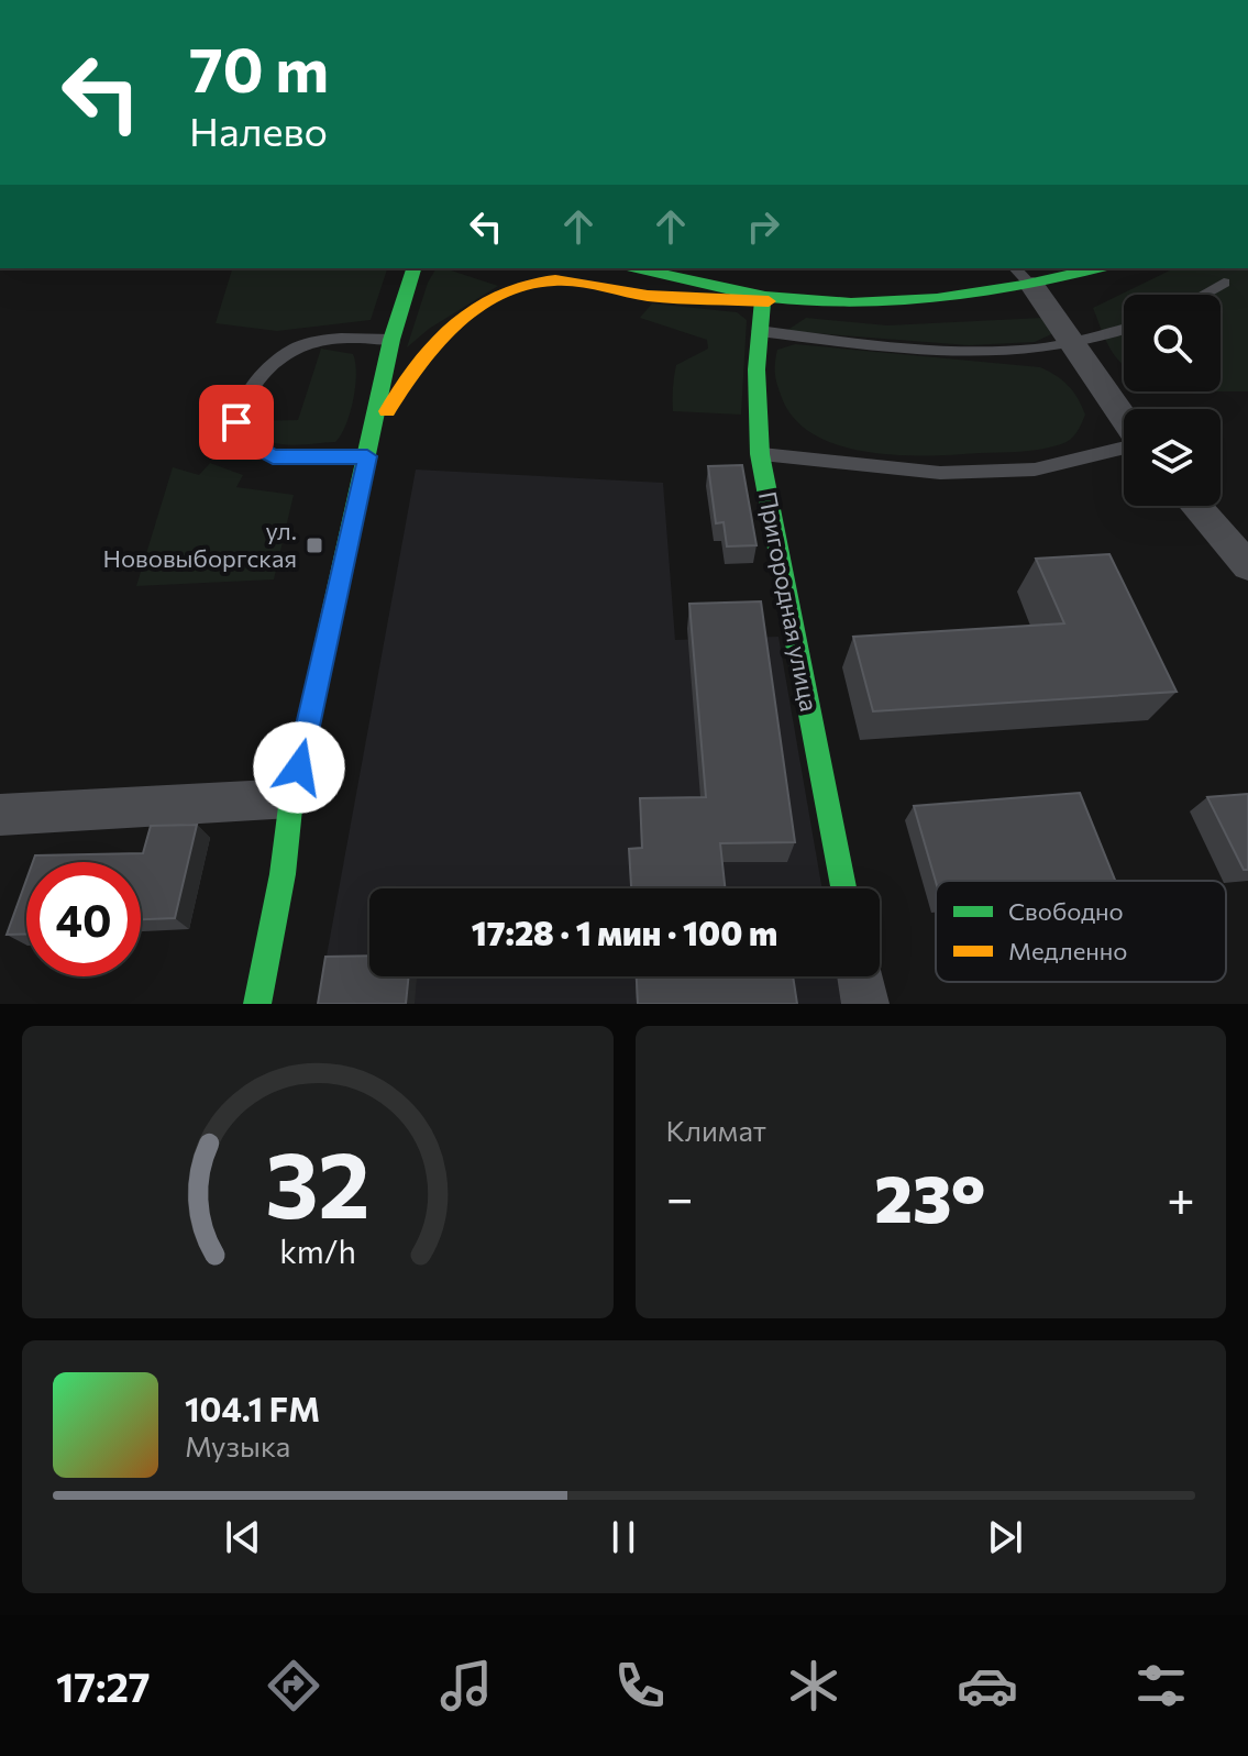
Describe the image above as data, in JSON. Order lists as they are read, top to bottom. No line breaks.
{"streets":{"street":["Пригородная улица"]},"places":{"transit":["ул. Нововыборгская"]},"legend":["Свободно","Медленно"],"page":{"turn":["70 m","Налево"],"limit":"40","trip":"17:28 · 1 мин · 100 m","tile":"Климат","heat":["−","23°","+"],"song":["104.1 FM","Музыка"],"tabs":"17:27","gauge":["32","km/h"]}}
